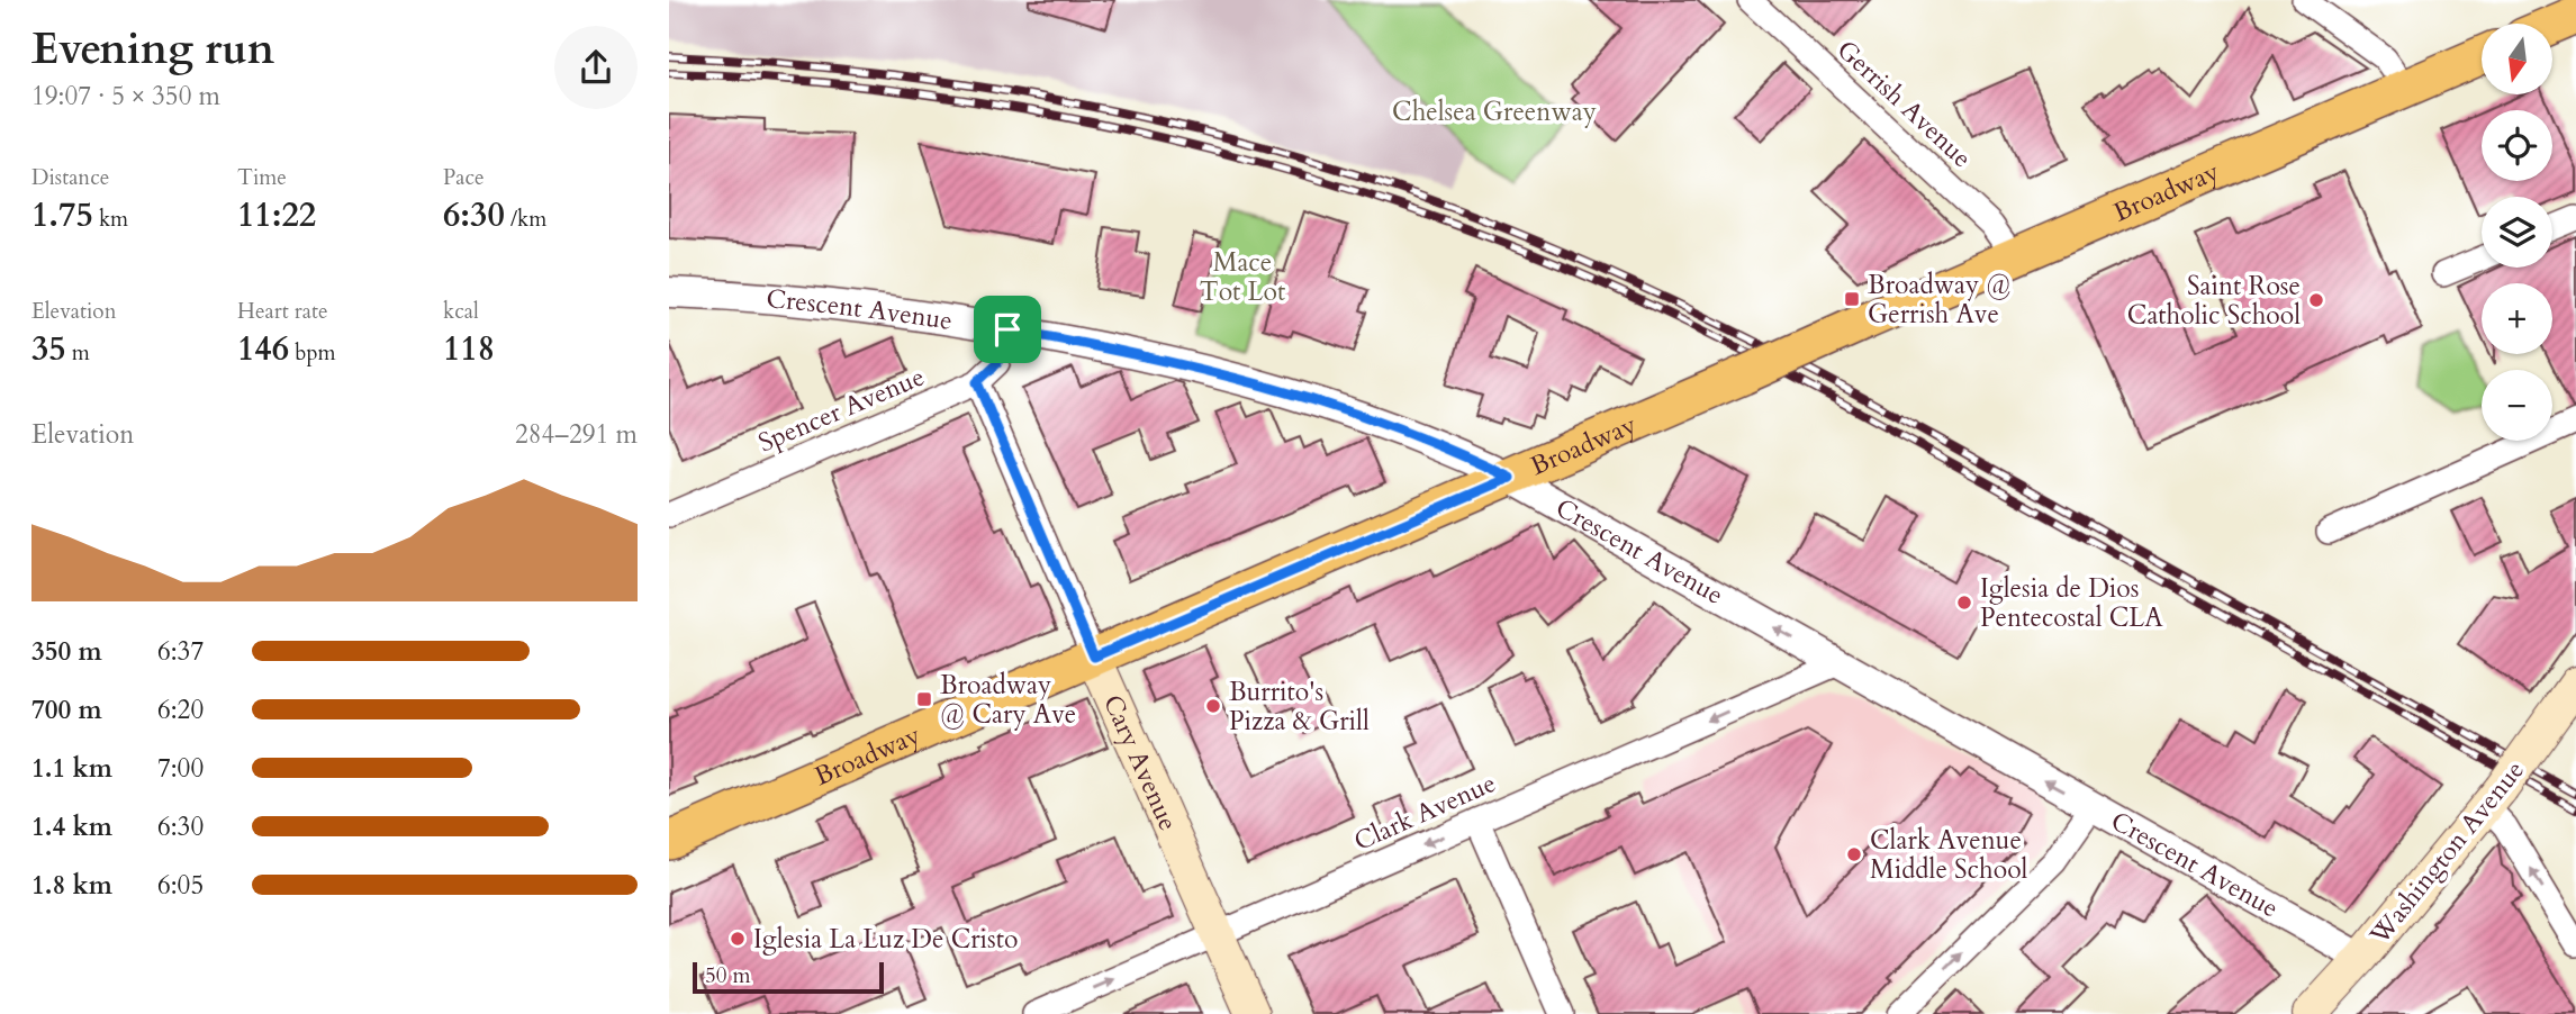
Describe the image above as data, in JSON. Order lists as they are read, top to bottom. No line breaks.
{"streets":{"main road":["Broadway","Cary Avenue","Washington Avenue"],"street":["Gerrish Avenue","Crescent Avenue","Spencer Avenue","Clark Avenue"]},"crossings":[["Gerrish Avenue","Broadway"],["Broadway","Crescent Avenue"],["Broadway","Cary Avenue"],["Crescent Avenue","Spencer Avenue"],["Crescent Avenue","Clark Avenue"],["Crescent Avenue","Washington Avenue"],["Spencer Avenue","Cary Avenue"],["Cary Avenue","Clark Avenue"]],"one_way":["Crescent Avenue"],"parks":["Chelsea Greenway","Mace Tot Lot"],"places":{"transit":["Broadway @ Gerrish Ave","Broadway @ Cary Ave"],"other":["Saint Rose Catholic School","Iglesia de Dios Pentecostal CLA","Burrito's Pizza & Grill","Clark Avenue Middle School","Iglesia La Luz De Cristo"]},"scale_bar":"50 m","north":"bottom","page":{"heading":["Evening run","19:07 · 5 × 350 m"],"map_buttons":["+","−"],"stats":[["Distance","1.75 km"],["Time","11:22"],["Pace","6:30 /km"],["Elevation","35 m"],["Heart rate","146 bpm"],["kcal","118"]],"chart":["Elevation","284–291 m"],"list":[{"name":"350 m","note":"6:37"},{"name":"700 m","note":"6:20"},{"name":"1.1 km","note":"7:00"},{"name":"1.4 km","note":"6:30"},{"name":"1.8 km","note":"6:05"}],"scale":"50 m"}}
